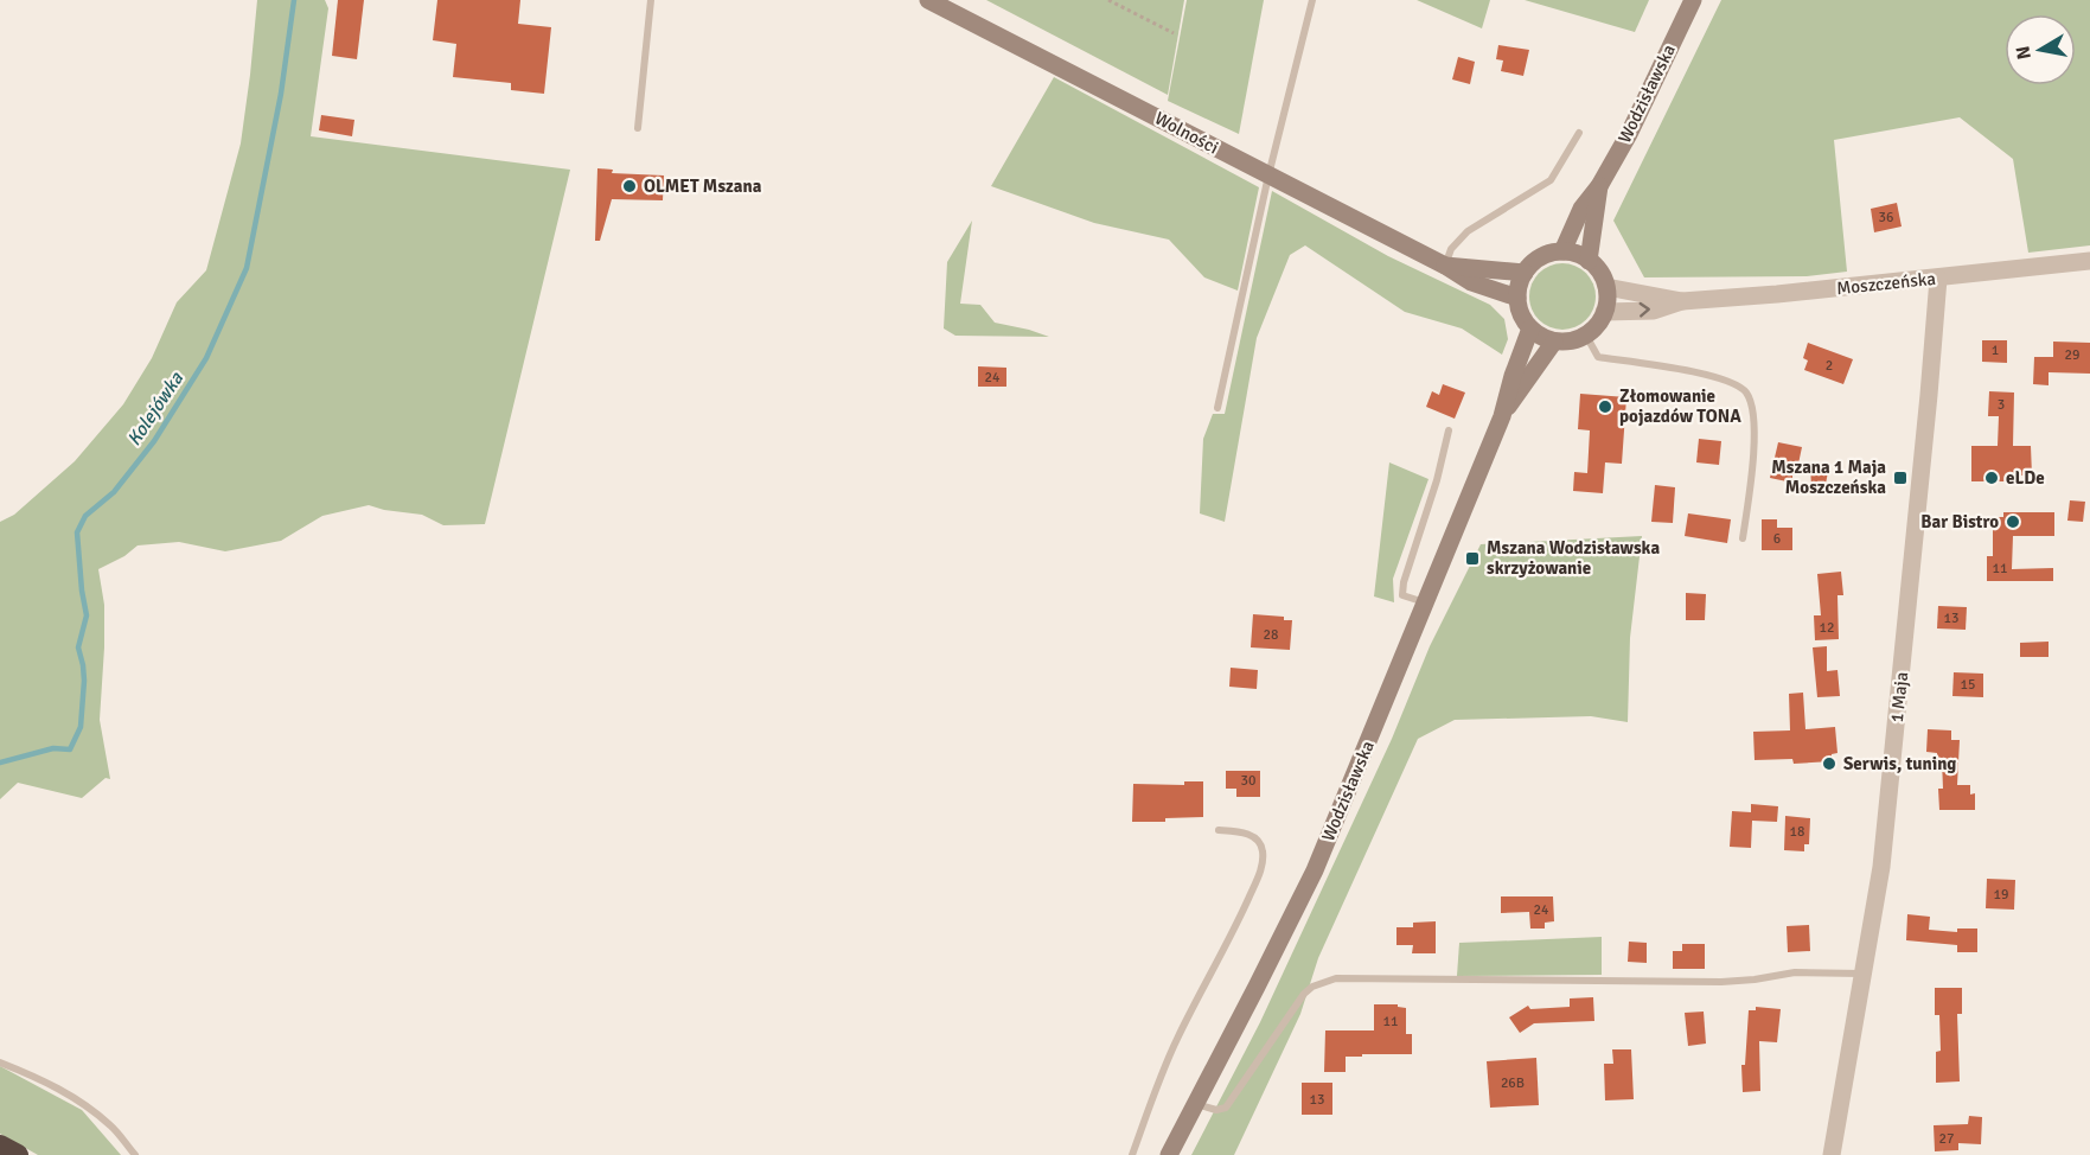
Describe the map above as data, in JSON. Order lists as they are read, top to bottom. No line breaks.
{"streets":{"main road":["Wodzisławska","Wolności"],"street":["Moszczeńska","1 Maja"]},"crossings":[["Wodzisławska","Wolności"],["Wodzisławska","Moszczeńska"],["Wolności","Moszczeńska"],["Moszczeńska","1 Maja"]],"water":["Kolejówka"],"places":{"other":["OLMET Mszana","Złomowanie pojazdów TONA","eLDe","Bar Bistro","Serwis, tuning"],"transit":["Mszana 1 Maja Moszczeńska","Mszana Wodzisławska skrzyżowanie"]},"house_numbers":["36","1","29","2","24","3","6","11","13","12","28","15","30","18","19","24","11","26B","13","27"],"north":"left"}
